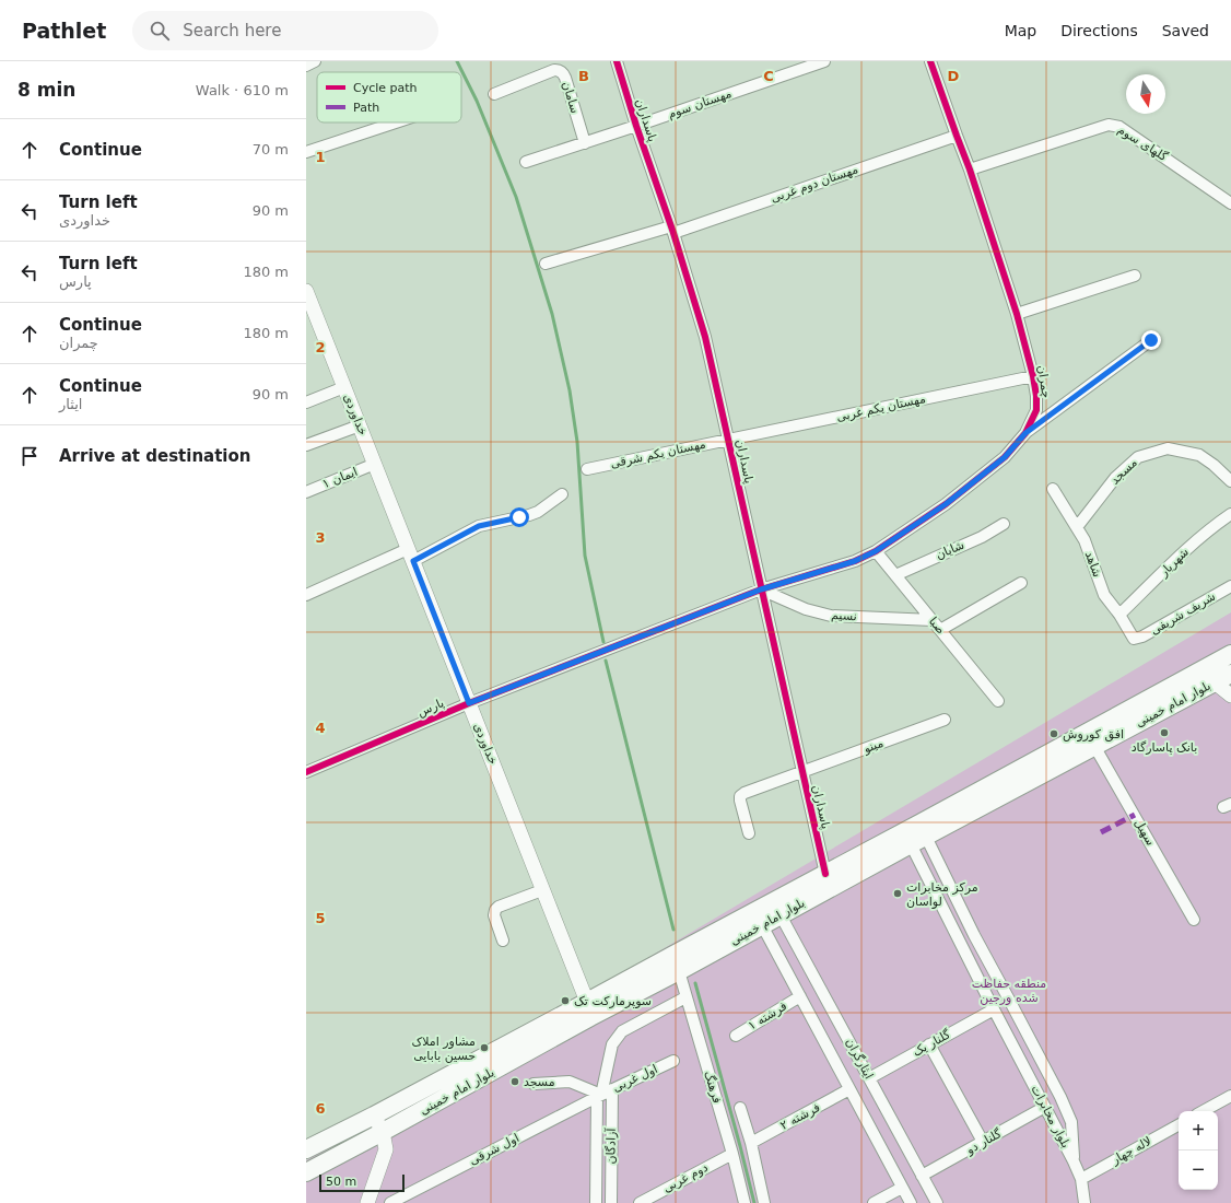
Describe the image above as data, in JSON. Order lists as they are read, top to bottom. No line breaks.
{"streets":{"main road":["بلوار امام خمینی"],"street":["سامان","مهستان سوم","پاسداران","گلهای سوم","مهستان دوم غربی","چمران","مهستان یکم غربی","خداوردی","مهستان یکم شرقی","مسجد","ایمان ۱","شایان","شهریار","شاهد","شریف شریفی","نسیم","صبا","پارس","مینو","سهیل","فرشته ۱","گلنار یک","ایثارگران","اول غربی","فرهنگ","فرشته ۲","بلوار مخابرات","گلنار دو","آزادگان","اول شرقی","لاله چهار","دوم غربی"]},"crossings":[["سامان","مهستان سوم"],["مهستان سوم","پاسداران"],["پاسداران","مهستان دوم غربی"],["پاسداران","چمران"],["پاسداران","مهستان یکم غربی"],["پاسداران","مهستان یکم شرقی"],["پاسداران","نسیم"],["پاسداران","بلوار امام خمینی"],["پاسداران","پارس"],["پاسداران","مینو"],["گلهای سوم","چمران"],["مهستان دوم غربی","چمران"],["چمران","مهستان یکم غربی"],["چمران","نسیم"],["چمران","صبا"],["چمران","پارس"],["مهستان یکم غربی","مهستان یکم شرقی"],["خداوردی","ایمان ۱"],["خداوردی","بلوار امام خمینی"],["خداوردی","پارس"],["مسجد","شاهد"],["شایان","صبا"],["شهریار","شاهد"],["شاهد","شریف شریفی"],["نسیم","صبا"],["نسیم","پارس"],["بلوار امام خمینی","سهیل"],["بلوار امام خمینی","ایثارگران"],["بلوار امام خمینی","فرهنگ"],["بلوار امام خمینی","بلوار مخابرات"],["فرشته ۱","ایثارگران"],["گلنار یک","ایثارگران"],["گلنار یک","بلوار مخابرات"],["ایثارگران","فرشته ۲"],["ایثارگران","گلنار دو"],["اول غربی","آزادگان"],["اول غربی","اول شرقی"],["فرهنگ","آزادگان"],["فرهنگ","دوم غربی"],["بلوار مخابرات","گلنار دو"],["آزادگان","اول شرقی"]],"parks":["منطقه حفاظت شده ورجین"],"places":["بانک پاسارگاد","افق کوروش","مرکز مخابرات لواسان","سوپرمارکت تک","مشاور املاک حسین بابایی","مسجد"],"legend":["Cycle path","Path"],"scale_bar":"50 m","north":"bottom","page":{"header":"Pathlet","search":"Search here","nav":["Map","Directions","Saved"],"heading":["8 min","Walk · 610 m"],"list":[["Continue","70 m"],["Turn left","خداوردی","90 m"],["Turn left","پارس","180 m"],["Continue","چمران","180 m"],["Continue","ایثار","90 m"],"Arrive at destination"],"map_buttons":["+","−"],"scale":"50 m"},"grid":{"columns":["B","C","D"],"rows":["1","2","3","4","5","6"]}}
